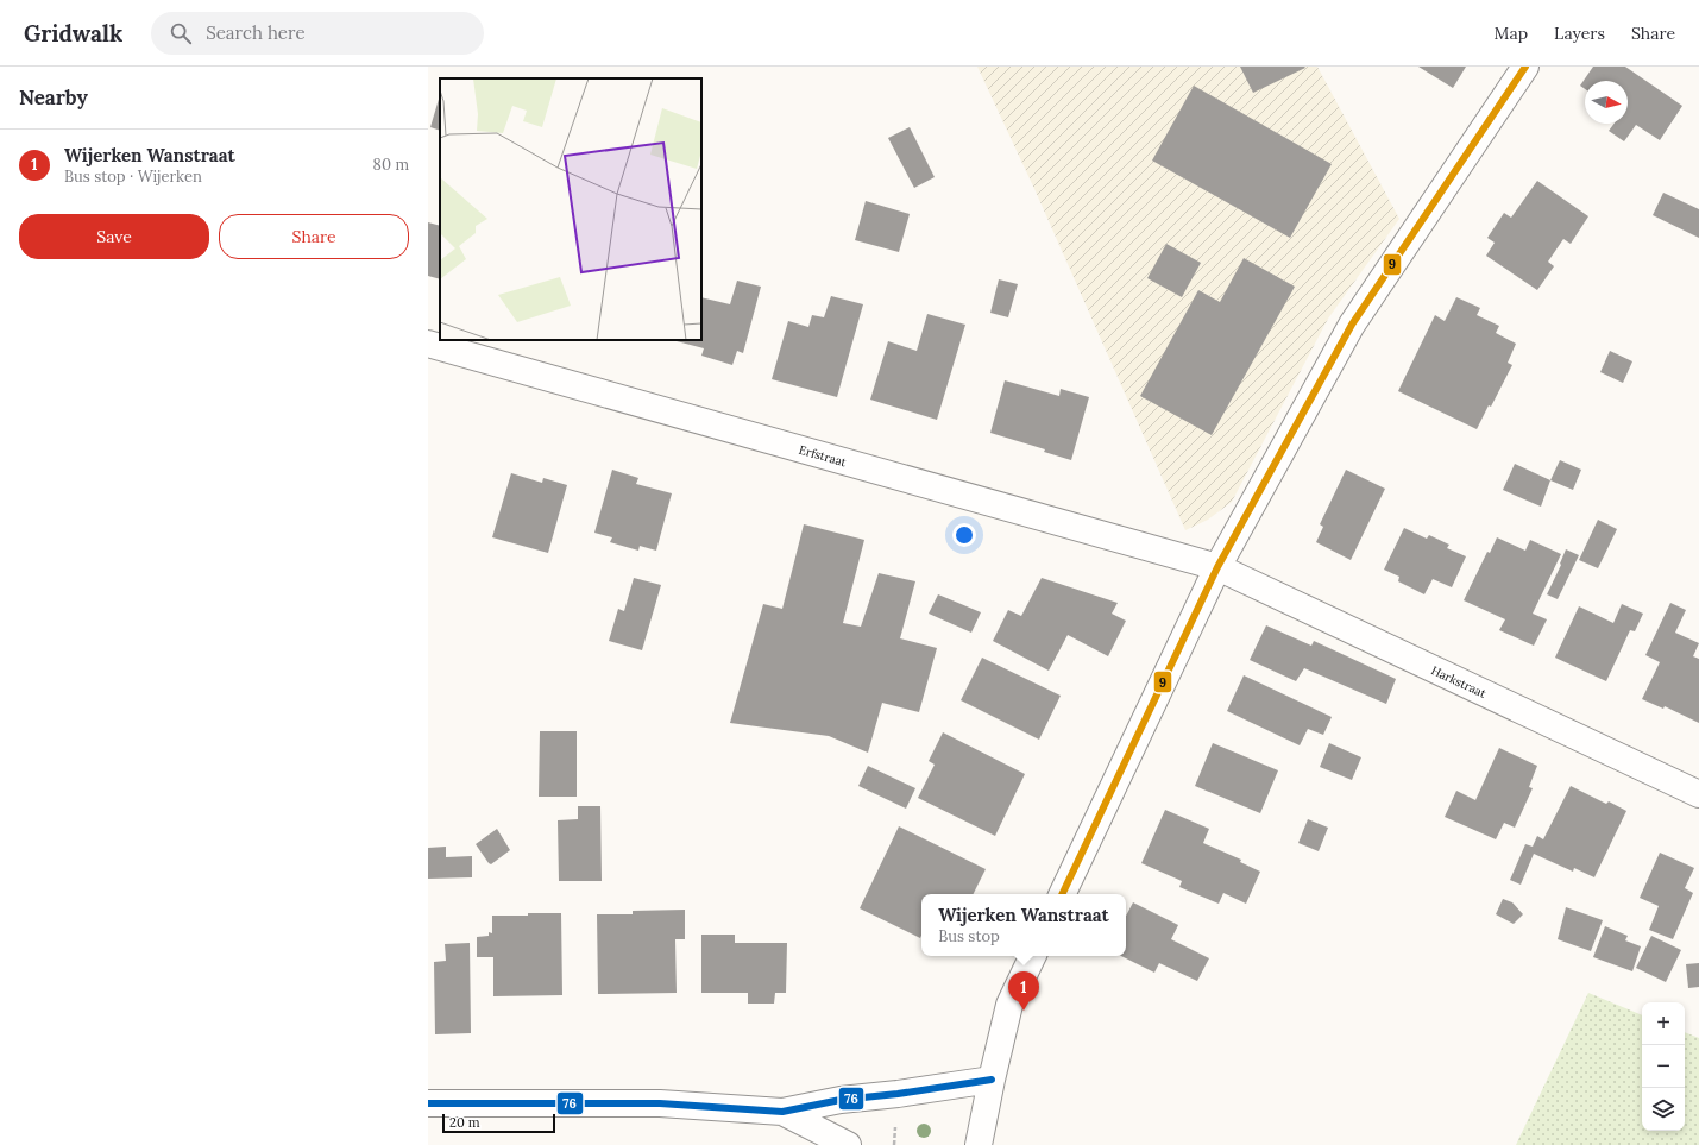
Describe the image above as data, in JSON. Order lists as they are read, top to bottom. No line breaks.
{"streets":{"street":["Erfstraat","Harkstraat"]},"crossings":[["Erfstraat","Harkstraat"]],"lines":["transit line 9","transit line 76"],"scale_bar":"20 m","north":"right","page":{"header":"Gridwalk","search":"Search here","nav":["Map","Layers","Share"],"heading":"Nearby","list":[{"mark":"1","name":"Wijerken Wanstraat","note":"Bus stop · Wijerken","value":"80 m"}],"buttons":["Save","Share"],"popup":["Wijerken Wanstraat","Bus stop"],"pins":"1","map_buttons":["+","−"],"scale":"20 m"}}
